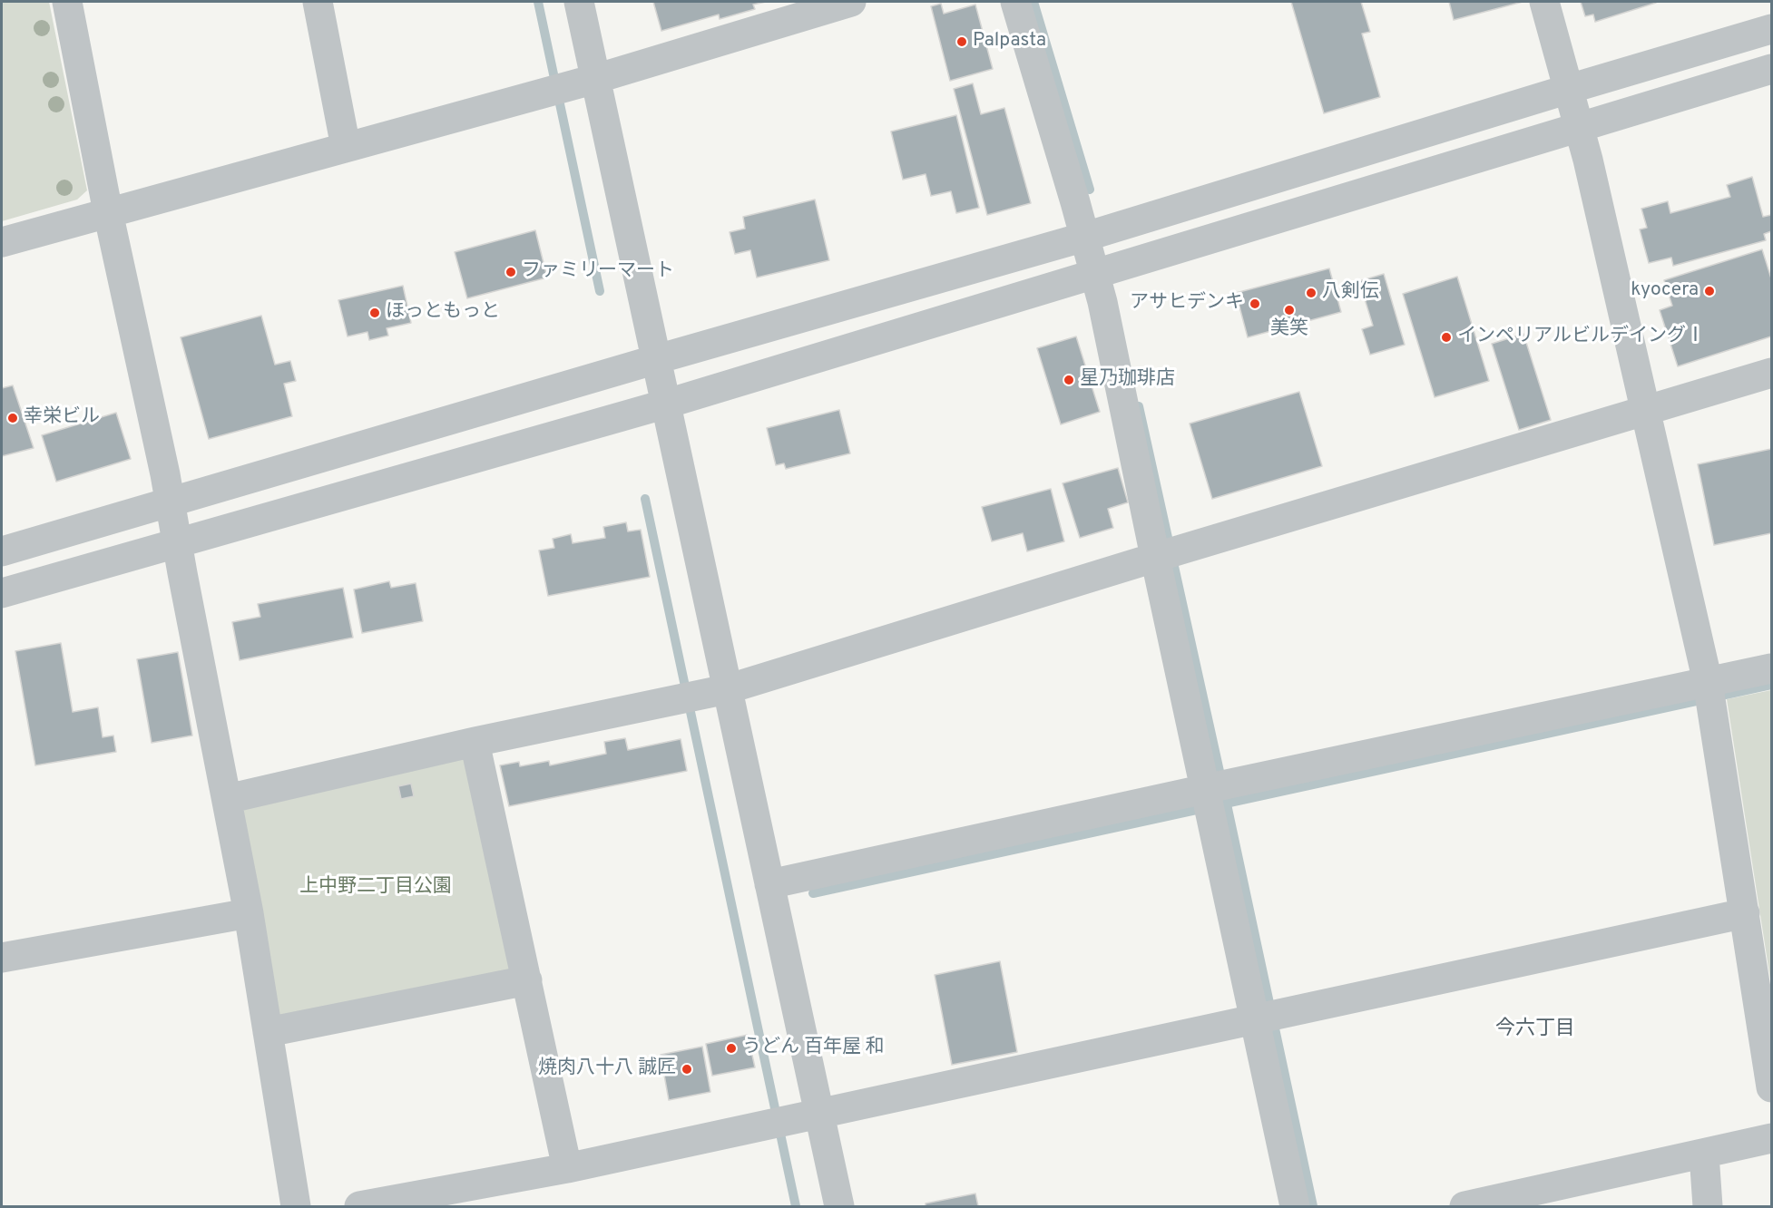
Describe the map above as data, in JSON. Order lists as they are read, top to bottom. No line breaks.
{"districts":["今六丁目"],"parks":["上中野二丁目公園"],"places":["Palpasta","ファミリーマート","kyocera","八剣伝","アサヒデンキ","美笑","ほっともっと","インペリアルビルデイングⅠ","星乃珈琲店","幸栄ビル","うどん 百年屋 和","焼肉八十八 誠匠"]}
